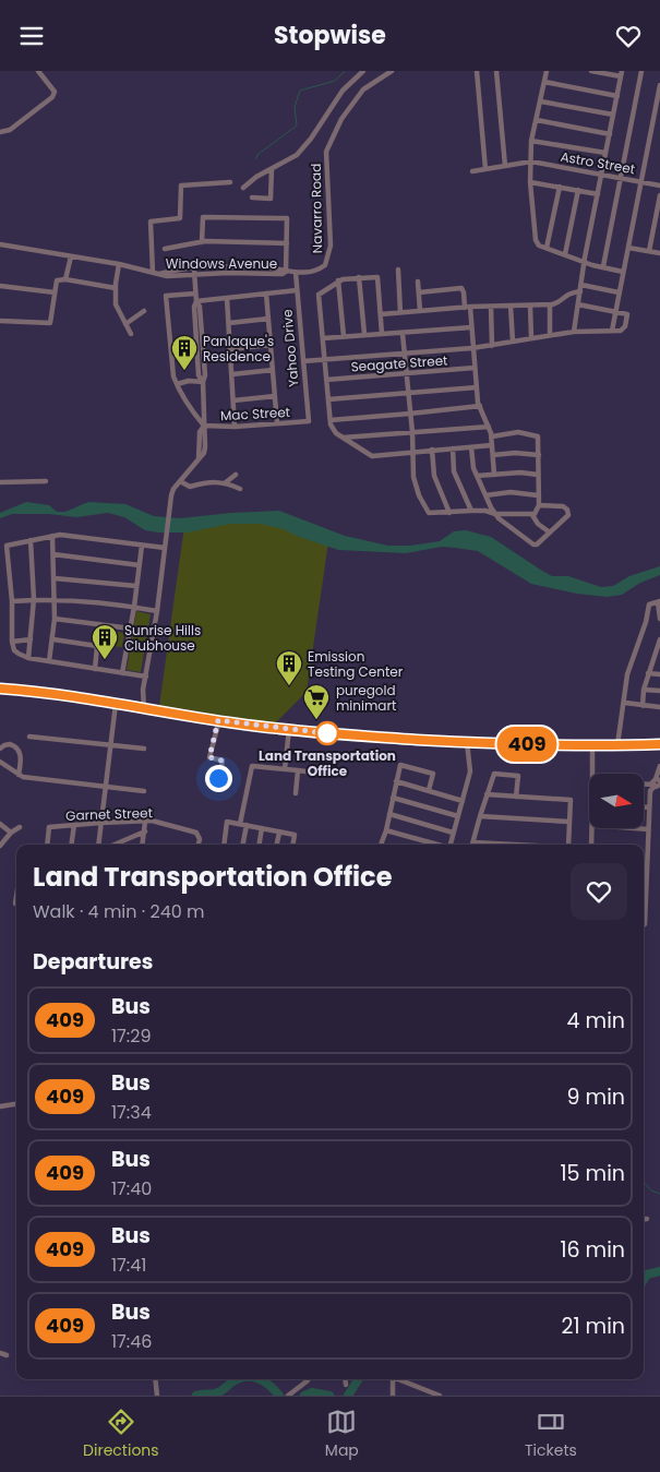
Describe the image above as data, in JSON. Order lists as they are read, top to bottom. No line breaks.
{"streets":{"street":["Astro Street","Navarro Road","Windows Avenue","Yahoo Drive","Seagate Street","Mac Street","Garnet Street"]},"crossings":[["Navarro Road","Windows Avenue"],["Navarro Road","Yahoo Drive"],["Yahoo Drive","Mac Street"]],"places":{"building":["Panlaque's Residence","Sunrise Hills Clubhouse","Emission Testing Center"],"supermarket":["puregold minimart"],"other":["Land Transportation Office"]},"lines":["bus line 409"],"north":"right","page":{"header":"Stopwise","on_map":"409","heading":[["Land Transportation Office","Walk · 4 min · 240 m"],"Departures"],"list":[{"mark":"409","name":"Bus","note":"17:29","value":"4 min"},{"mark":"409","name":"Bus","note":"17:34","value":"9 min"},{"mark":"409","name":"Bus","note":"17:40","value":"15 min"},{"mark":"409","name":"Bus","note":"17:41","value":"16 min"},{"mark":"409","name":"Bus","note":"17:46","value":"21 min"}],"tabs":["Directions","Map","Tickets"]}}
